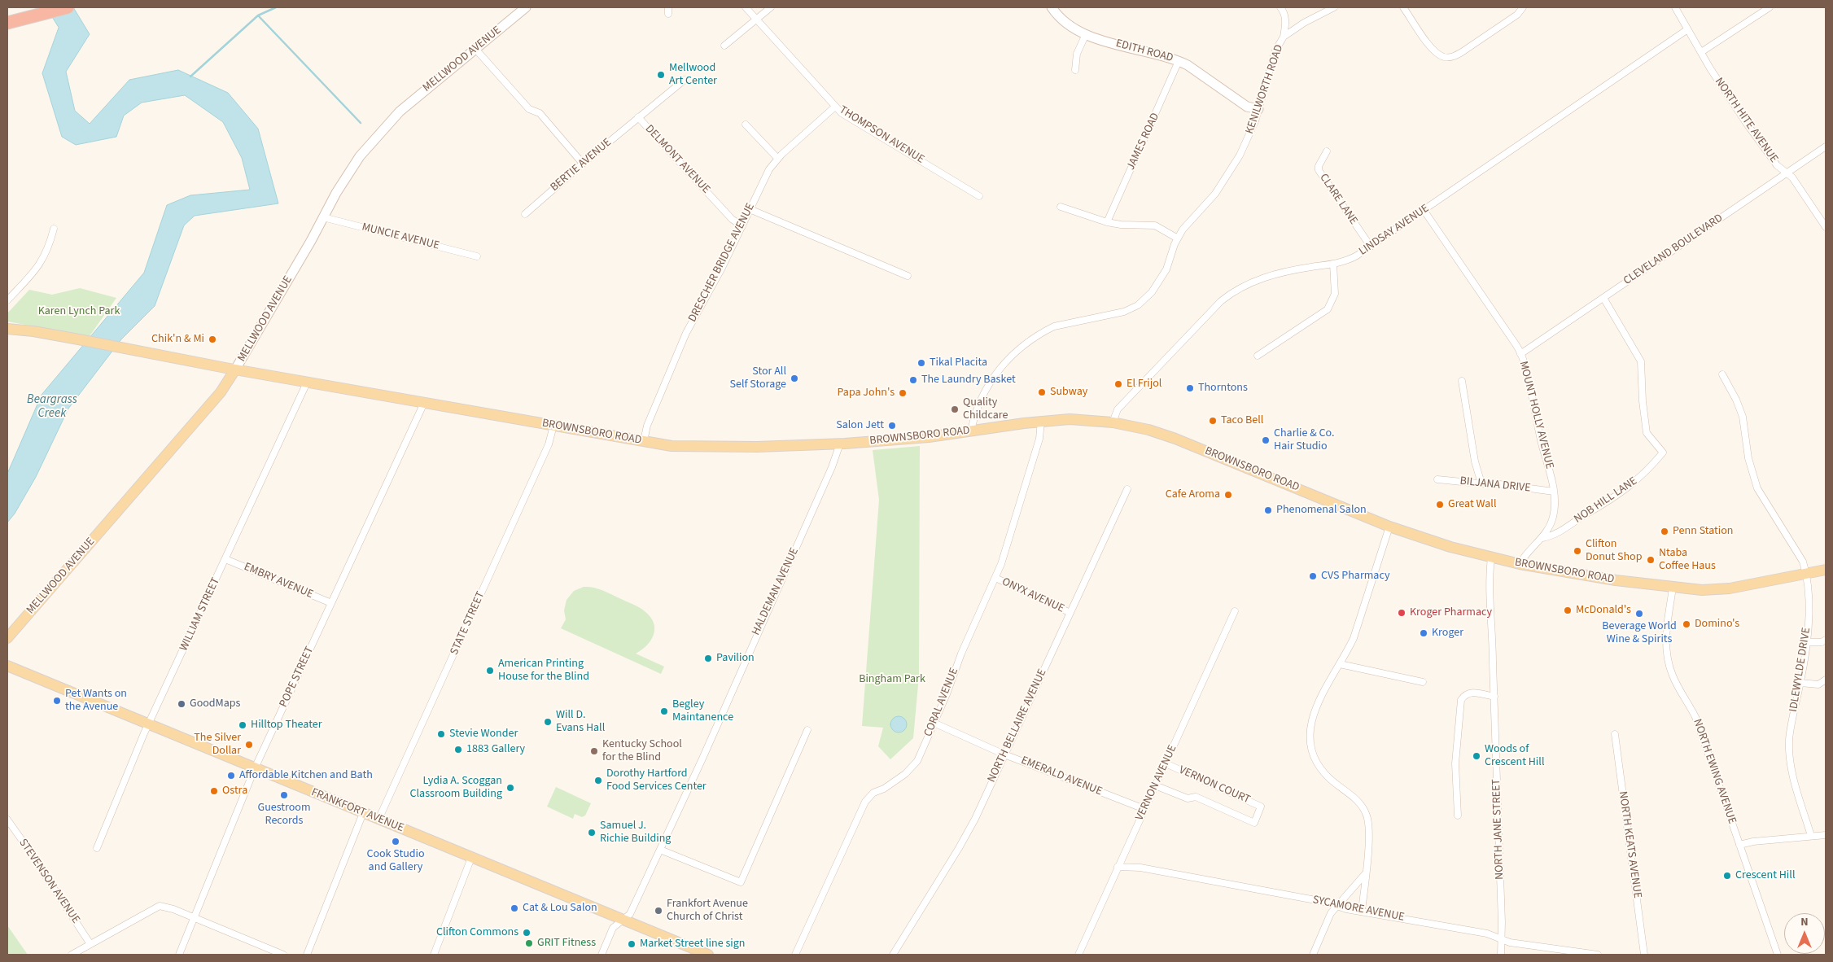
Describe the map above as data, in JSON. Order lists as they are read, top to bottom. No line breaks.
{"streets":{"main road":["MELLWOOD AVENUE","BROWNSBORO ROAD","FRANKFORT AVENUE"],"street":["EDITH ROAD","KENILWORTH ROAD","NORTH HITE AVENUE","THOMPSON AVENUE","JAMES ROAD","DELMONT AVENUE","BERTIE AVENUE","CLARE LANE","LINDSAY AVENUE","MUNCIE AVENUE","CLEVELAND BOULEVARD","DRESCHER BRIDGE AVENUE","MOUNT HOLLY AVENUE","BILJANA DRIVE","NOB HILL LANE","EMBRY AVENUE","HALDEMAN AVENUE","ONYX AVENUE","WILLIAM STREET","STATE STREET","IDLEWYLDE DRIVE","POPE STREET","CORAL AVENUE","NORTH BELLAIRE AVENUE","NORTH EWING AVENUE","EMERALD AVENUE","VERNON AVENUE","VERNON COURT","NORTH JANE STREET","NORTH KEATS AVENUE","STEVENSON AVENUE","SYCAMORE AVENUE"]},"crossings":[["EDITH ROAD","KENILWORTH ROAD"],["EDITH ROAD","JAMES ROAD"],["MELLWOOD AVENUE","MUNCIE AVENUE"],["MELLWOOD AVENUE","BROWNSBORO ROAD"],["KENILWORTH ROAD","BROWNSBORO ROAD"],["NORTH HITE AVENUE","LINDSAY AVENUE"],["NORTH HITE AVENUE","CLEVELAND BOULEVARD"],["THOMPSON AVENUE","DRESCHER BRIDGE AVENUE"],["DELMONT AVENUE","BERTIE AVENUE"],["DELMONT AVENUE","DRESCHER BRIDGE AVENUE"],["CLARE LANE","LINDSAY AVENUE"],["LINDSAY AVENUE","MOUNT HOLLY AVENUE"],["LINDSAY AVENUE","BROWNSBORO ROAD"],["CLEVELAND BOULEVARD","MOUNT HOLLY AVENUE"],["CLEVELAND BOULEVARD","NOB HILL LANE"],["DRESCHER BRIDGE AVENUE","BROWNSBORO ROAD"],["MOUNT HOLLY AVENUE","BROWNSBORO ROAD"],["MOUNT HOLLY AVENUE","BILJANA DRIVE"],["MOUNT HOLLY AVENUE","NOB HILL LANE"],["BROWNSBORO ROAD","HALDEMAN AVENUE"],["BROWNSBORO ROAD","WILLIAM STREET"],["BROWNSBORO ROAD","STATE STREET"],["BROWNSBORO ROAD","IDLEWYLDE DRIVE"],["BROWNSBORO ROAD","POPE STREET"],["BROWNSBORO ROAD","CORAL AVENUE"],["BROWNSBORO ROAD","NORTH EWING AVENUE"],["BROWNSBORO ROAD","NORTH JANE STREET"],["EMBRY AVENUE","WILLIAM STREET"],["EMBRY AVENUE","POPE STREET"],["HALDEMAN AVENUE","FRANKFORT AVENUE"],["ONYX AVENUE","CORAL AVENUE"],["ONYX AVENUE","NORTH BELLAIRE AVENUE"],["WILLIAM STREET","FRANKFORT AVENUE"],["STATE STREET","FRANKFORT AVENUE"],["POPE STREET","FRANKFORT AVENUE"],["CORAL AVENUE","EMERALD AVENUE"],["NORTH BELLAIRE AVENUE","EMERALD AVENUE"],["EMERALD AVENUE","VERNON AVENUE"],["VERNON AVENUE","VERNON COURT"],["VERNON AVENUE","SYCAMORE AVENUE"],["NORTH JANE STREET","SYCAMORE AVENUE"]],"water":["Beargrass Creek"],"parks":["Karen Lynch Park","Bingham Park"],"places":["Mellwood Art Center","Chik'n & Mi","Tikal Placita","Stor All Self Storage","The Laundry Basket","El Frijol","Thorntons","Subway","Papa John's","Quality Childcare","Taco Bell","Salon Jett","Charlie & Co. Hair Studio","Cafe Aroma","Great Wall","Phenomenal Salon","Penn Station","Clifton Donut Shop","Ntaba Coffee Haus","CVS Pharmacy","McDonald's","Kroger Pharmacy","Beverage World Wine & Spirits","Domino's","Kroger","Pavilion","American Printing House for the Blind","Pet Wants on the Avenue","GoodMaps","Begley Maintanence","Will D. Evans Hall","Hilltop Theater","Stevie Wonder","The Silver Dollar","1883 Gallery","Kentucky School for the Blind","Woods of Crescent Hill","Affordable Kitchen and Bath","Dorothy Hartford Food Services Center","Lydia A. Scoggan Classroom Building","Ostra","Guestroom Records","Samuel J. Richie Building","Cook Studio and Gallery","Crescent Hill","Cat & Lou Salon","Frankfort Avenue Church of Christ","Clifton Commons","GRIT Fitness","Market Street line sign"],"north":"top"}
